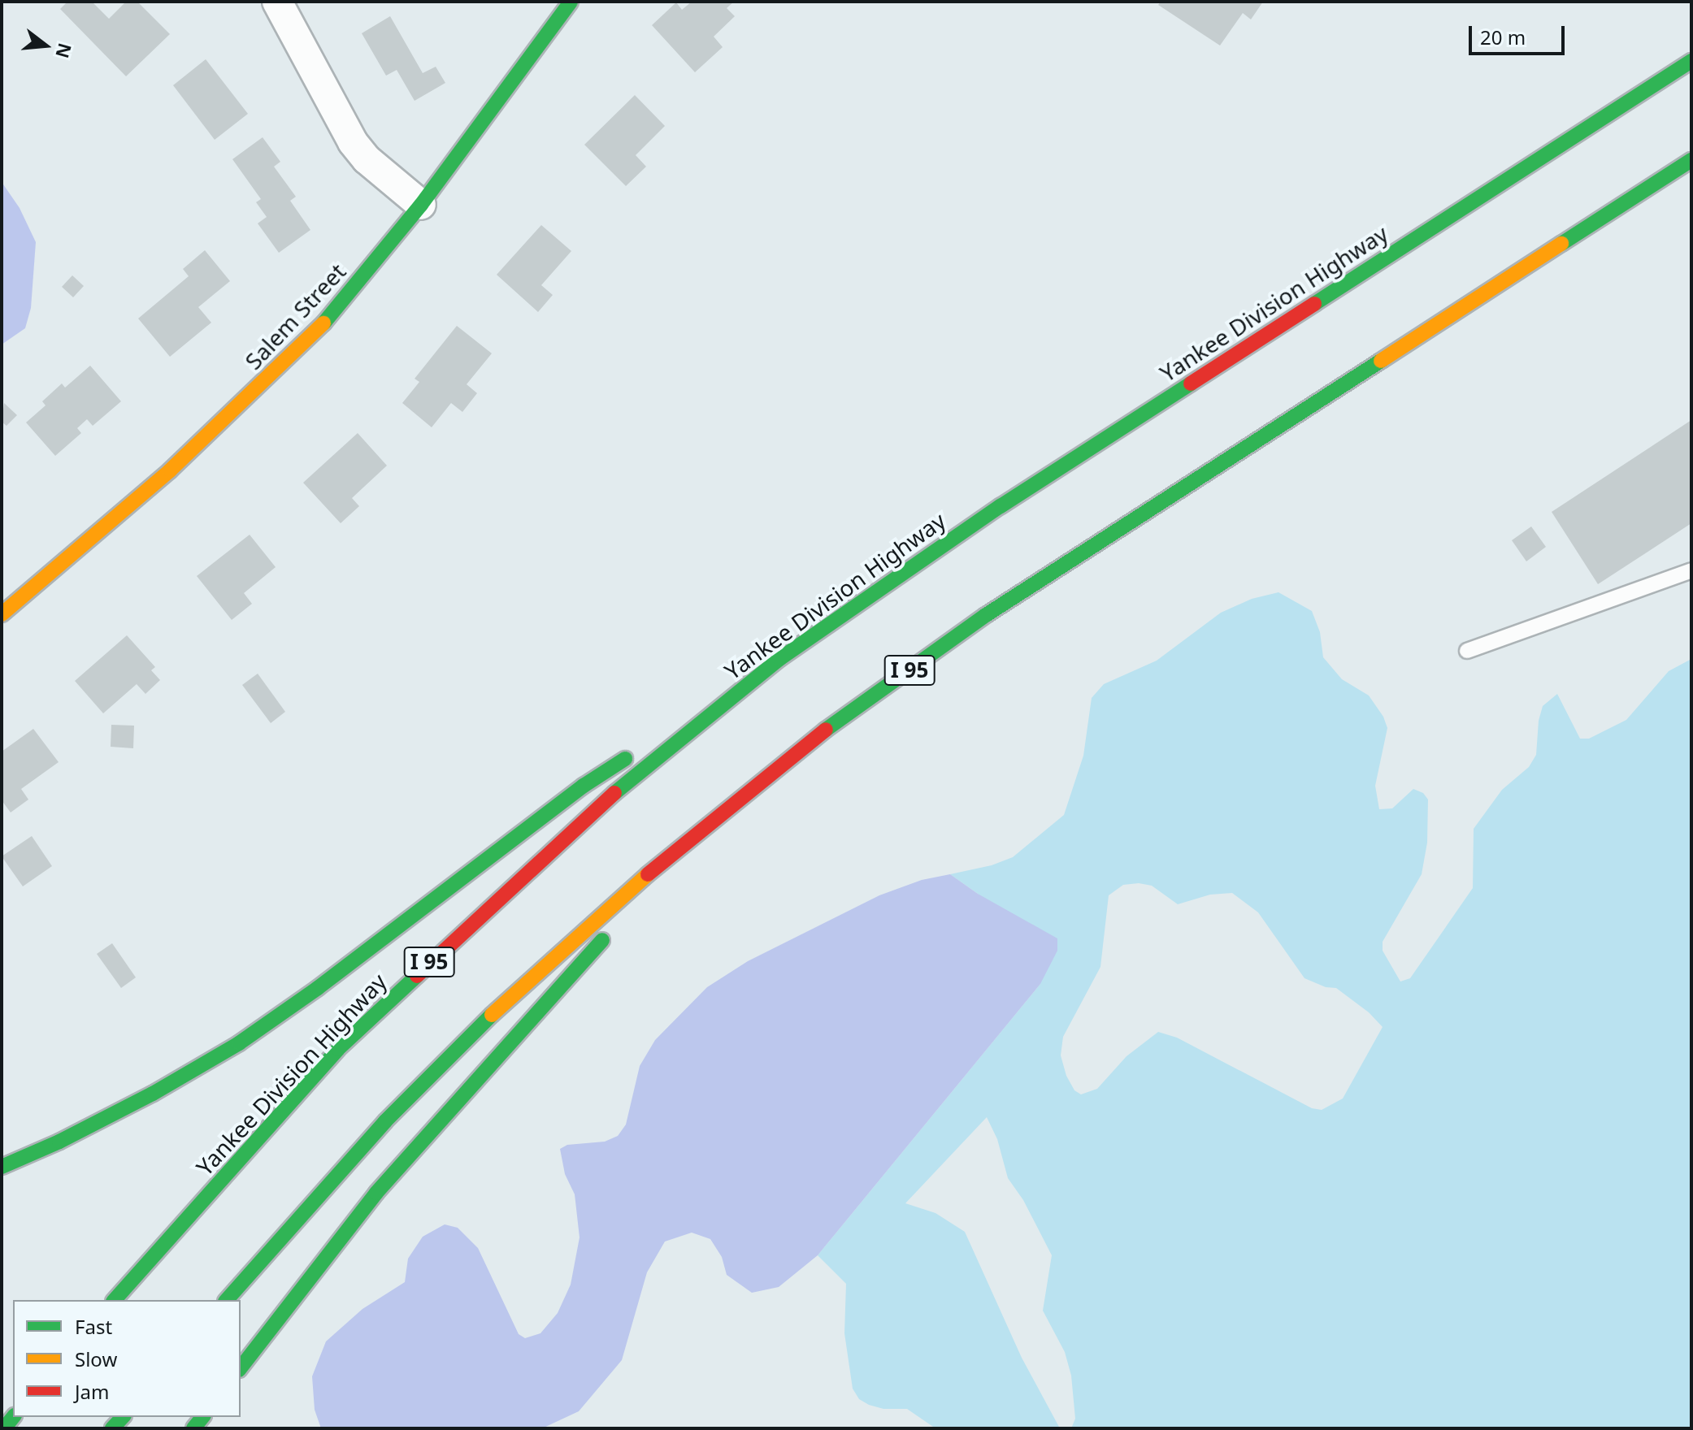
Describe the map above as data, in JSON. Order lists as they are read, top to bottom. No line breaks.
{"streets":{"main road":["Yankee Division Highway","Salem Street","I 95"]},"legend":["Fast","Slow","Jam"],"scale_bar":"20 m","north":"right"}
